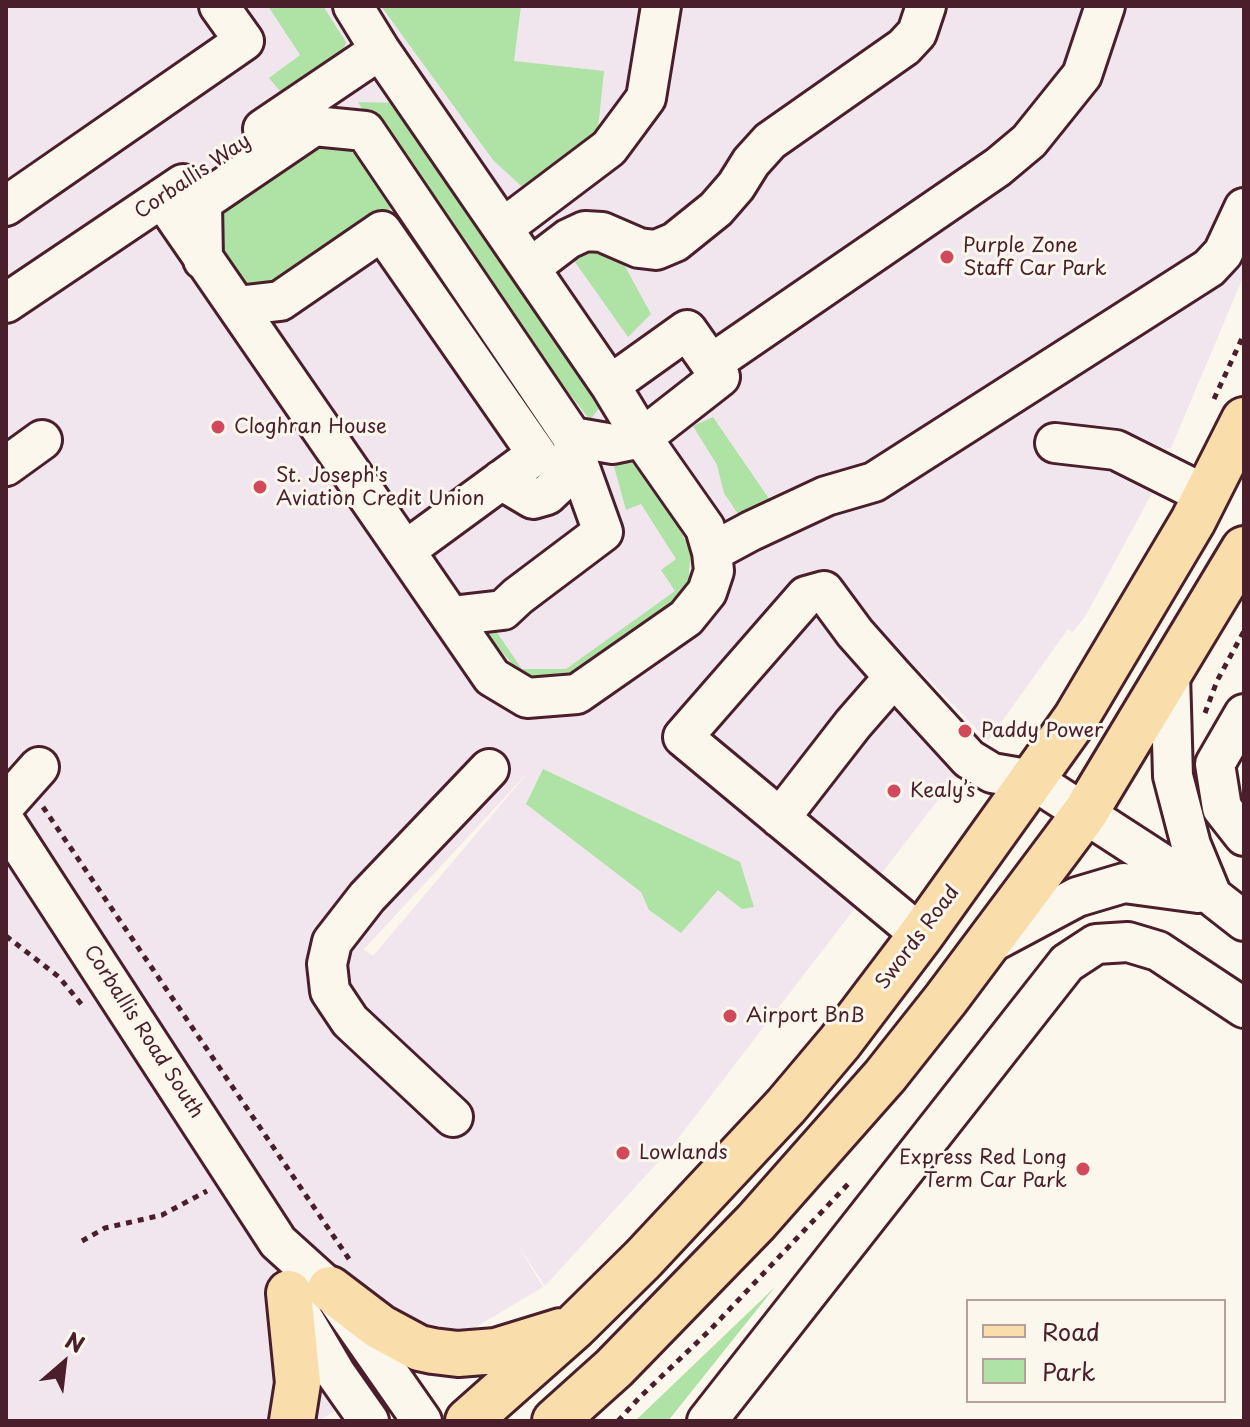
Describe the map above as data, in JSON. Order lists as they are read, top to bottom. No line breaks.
{"streets":{"main road":["Swords Road"],"street":["Corballis Way","Corballis Road South"]},"places":["Purple Zone Staff Car Park","Cloghran House","St. Joseph's Aviation Credit Union","Paddy Power","Kealy’s","Airport BnB","Lowlands","Express Red Long Term Car Park"],"legend":["Road","Park"],"north":"top right"}
